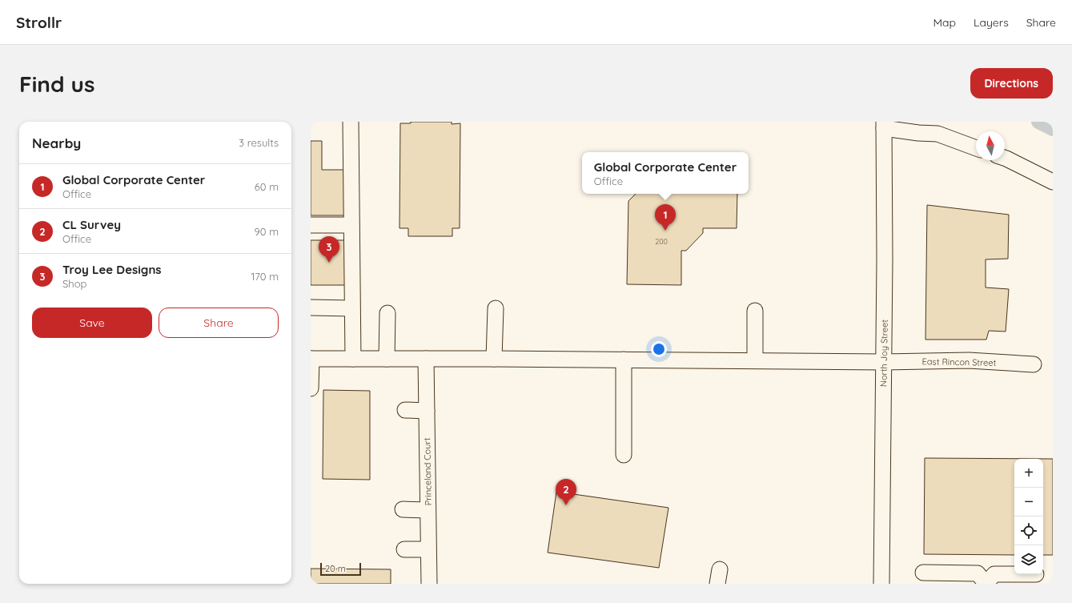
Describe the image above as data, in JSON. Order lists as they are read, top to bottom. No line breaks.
{"streets":{"street":["North Joy Street","East Rincon Street","Princeland Court"]},"crossings":[["North Joy Street","East Rincon Street"],["East Rincon Street","Princeland Court"]],"house_numbers":["200"],"scale_bar":"20 m","north":"top","page":{"header":"Strollr","nav":["Map","Layers","Share"],"buttons":["Directions",["Save","Share"]],"title":"Find us","heading":["Nearby","3 results"],"popup":["Global Corporate Center","Office"],"list":[{"mark":"1","name":"Global Corporate Center","note":"Office","value":"60 m"},{"mark":"2","name":"CL Survey","note":"Office","value":"90 m"},{"mark":"3","name":"Troy Lee Designs","note":"Shop","value":"170 m"}],"pins":["1","3","2"],"map_buttons":["+","−"],"scale":"20 m"}}
